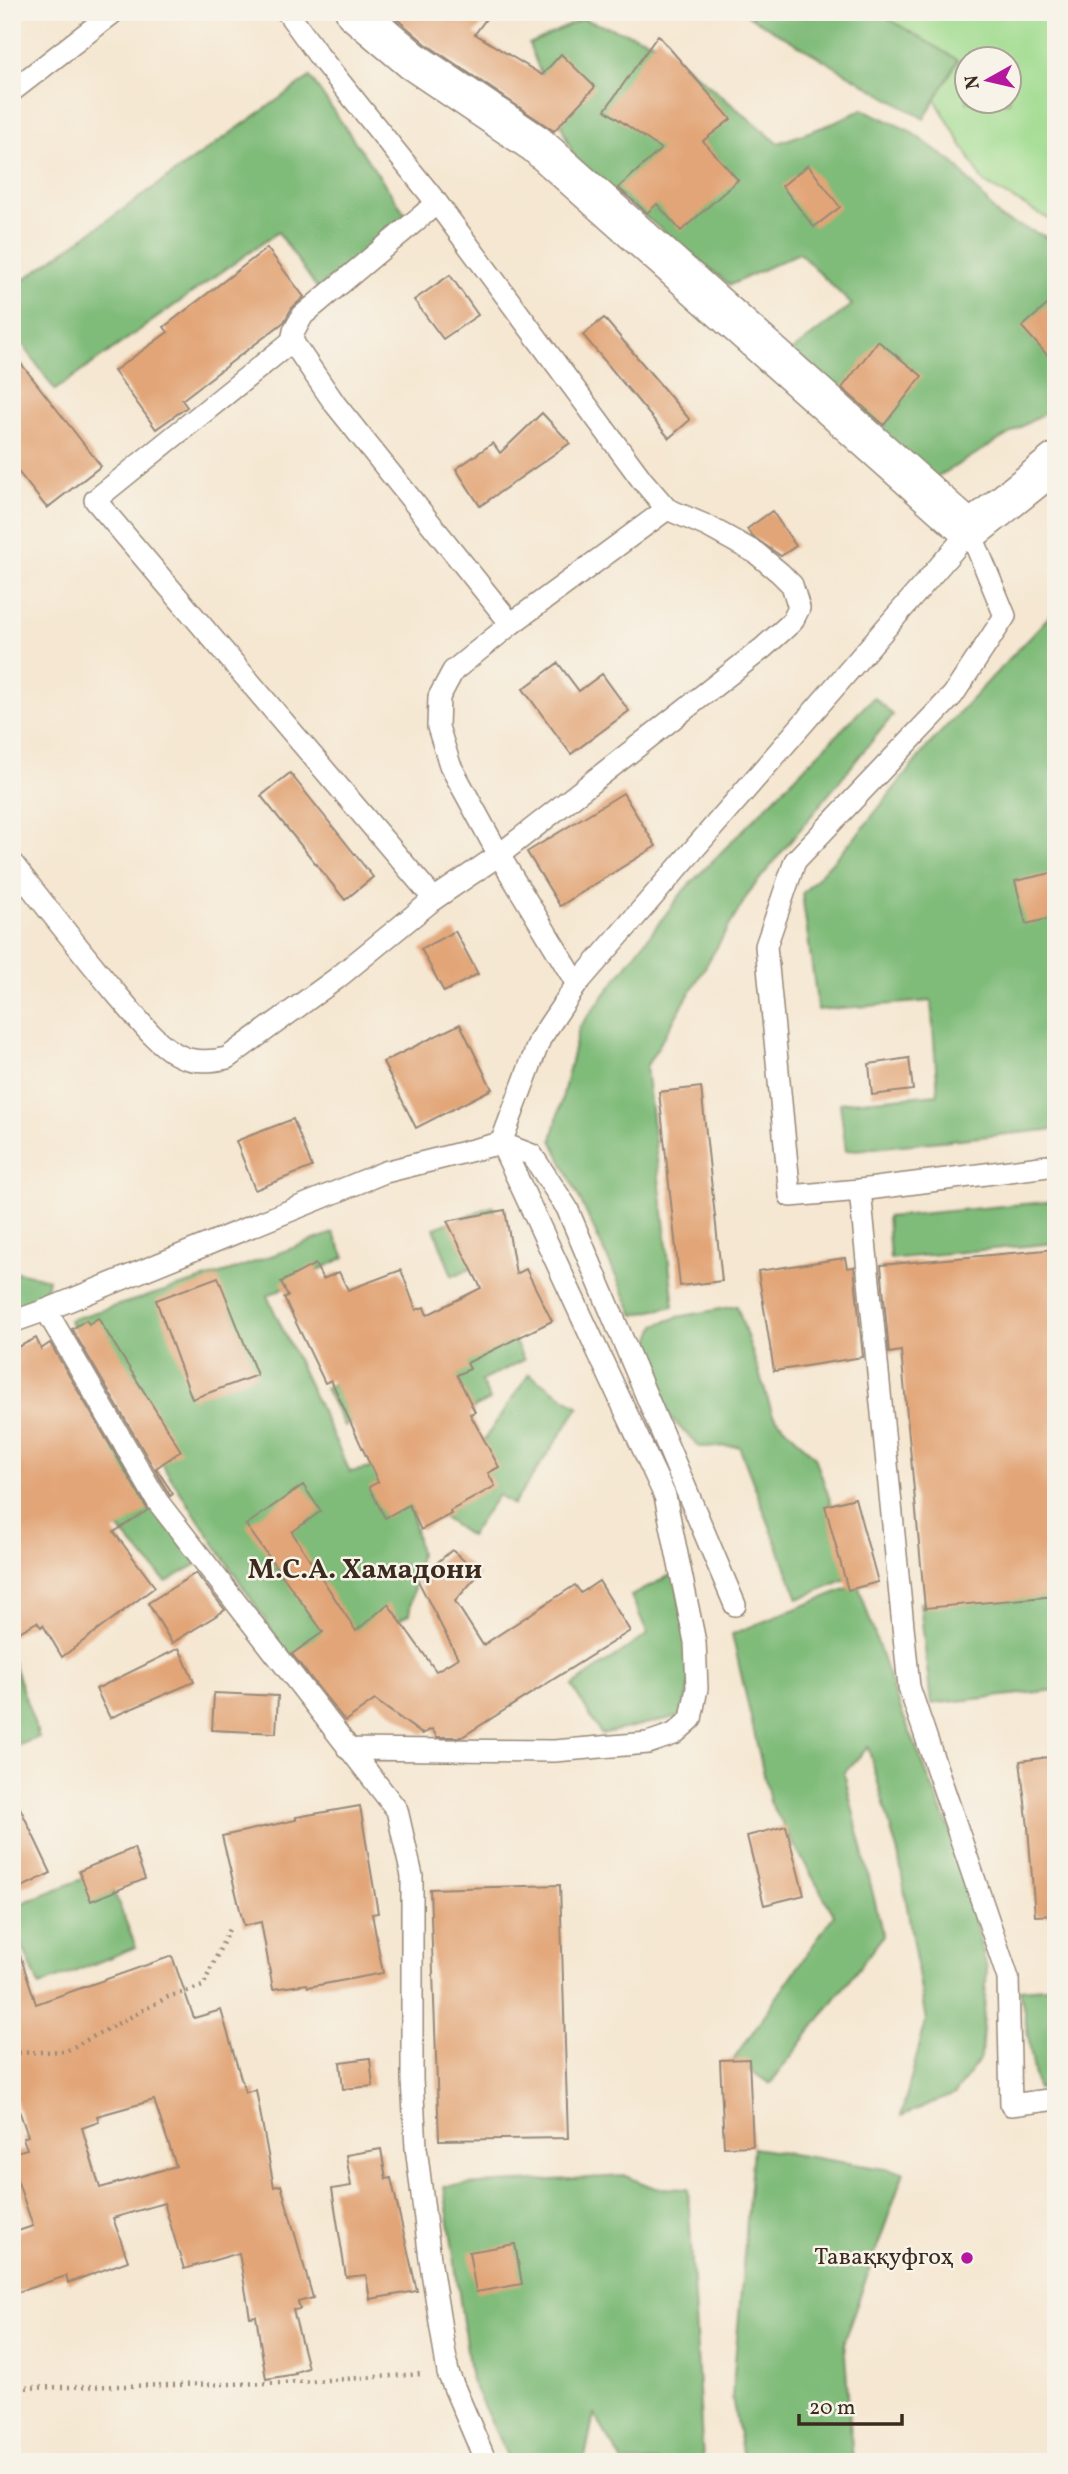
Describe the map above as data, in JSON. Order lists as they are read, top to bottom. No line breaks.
{"districts":["М.С.А. Хамадони"],"places":["Таваққуфгоҳ"],"scale_bar":"20 m","north":"left"}
